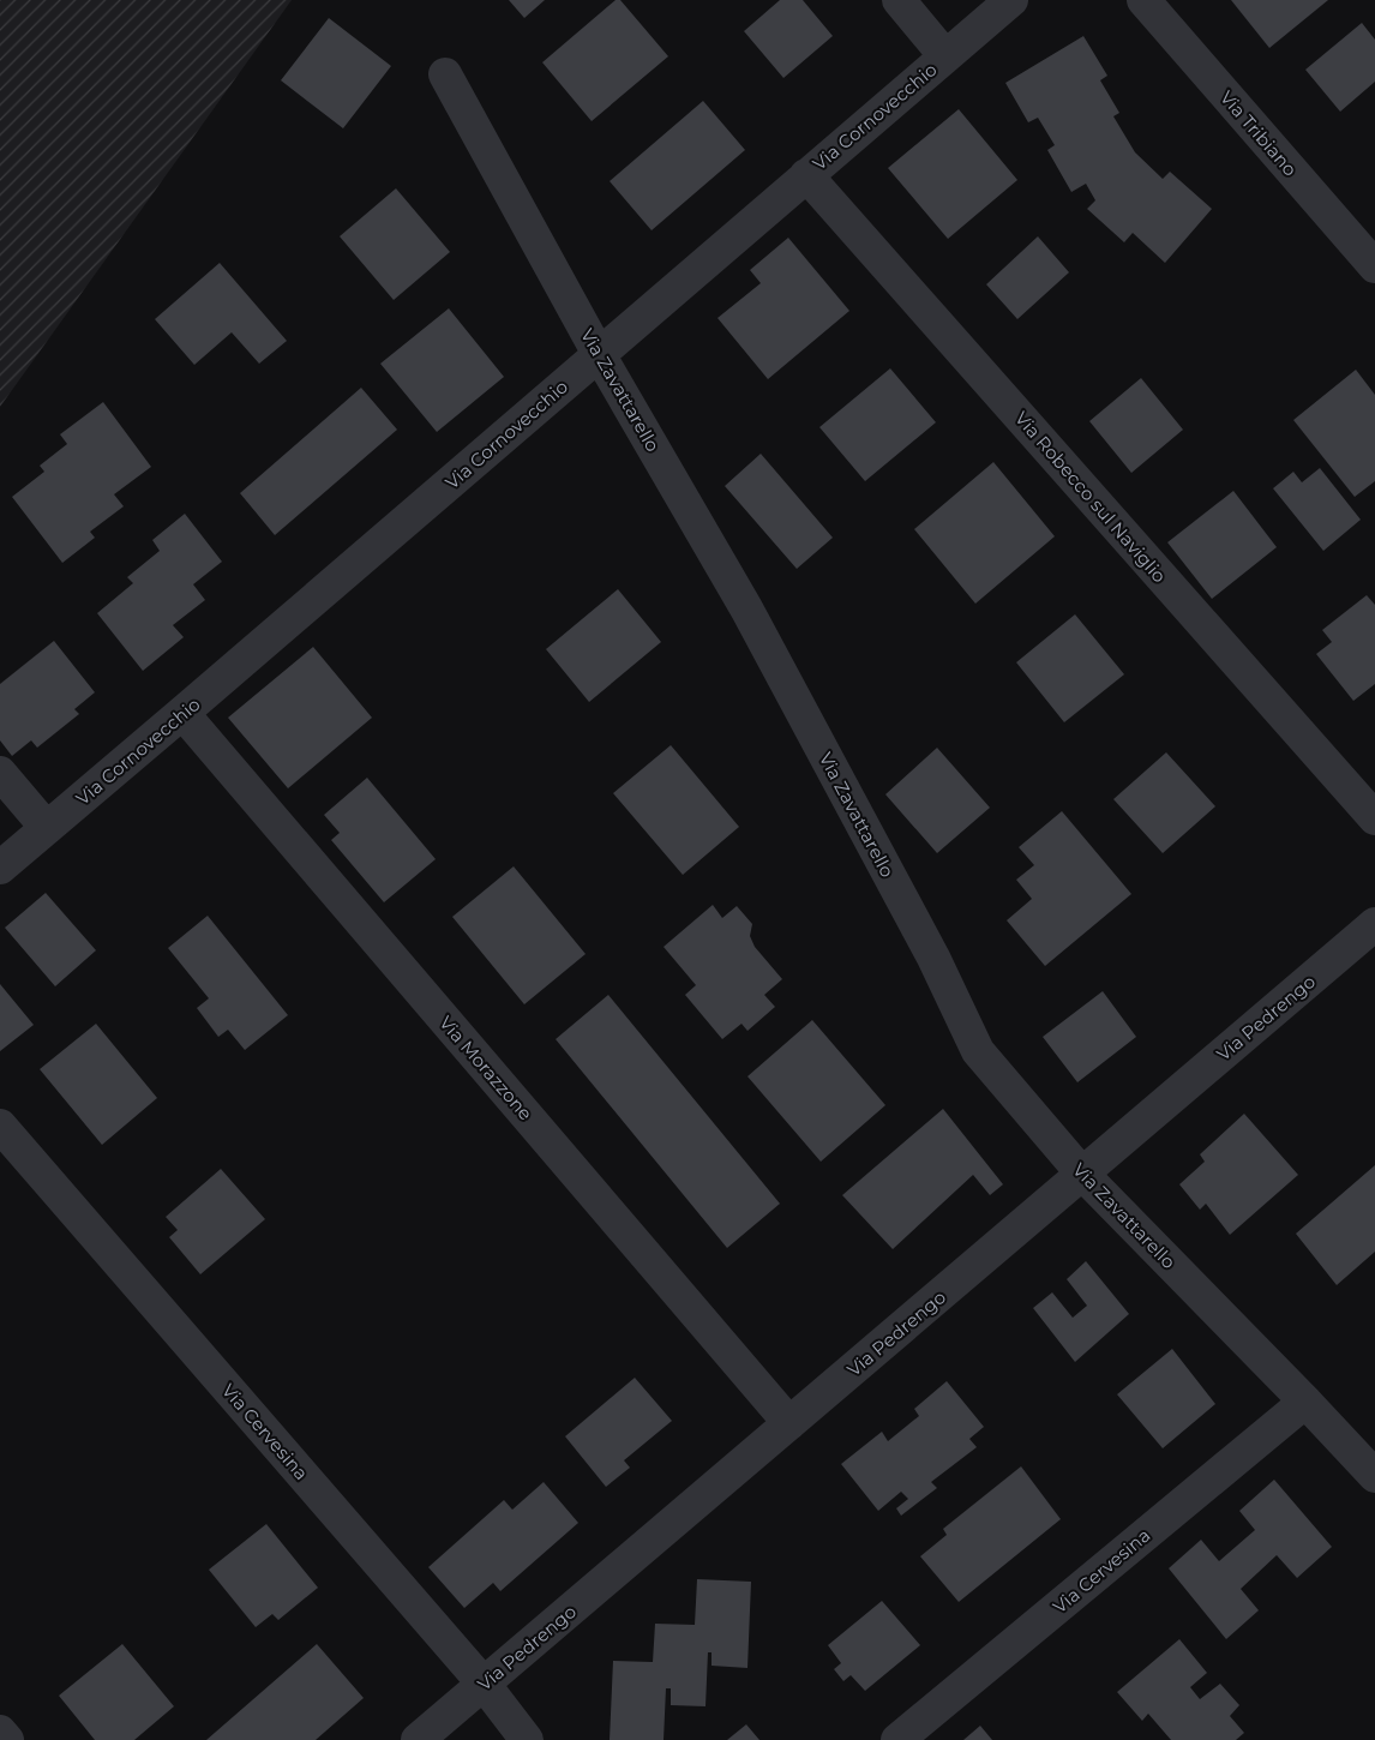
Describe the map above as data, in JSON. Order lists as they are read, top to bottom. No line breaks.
{"streets":{"street":["Via Cornovecchio","Via Tribiano","Via Zavattarello","Via Robecco sul Naviglio","Via Pedrengo","Via Morazzone","Via Cervesina"]},"crossings":[["Via Cornovecchio","Via Zavattarello"],["Via Cornovecchio","Via Robecco sul Naviglio"],["Via Cornovecchio","Via Morazzone"],["Via Zavattarello","Via Pedrengo"],["Via Zavattarello","Via Cervesina"],["Via Pedrengo","Via Morazzone"],["Via Pedrengo","Via Cervesina"]]}
